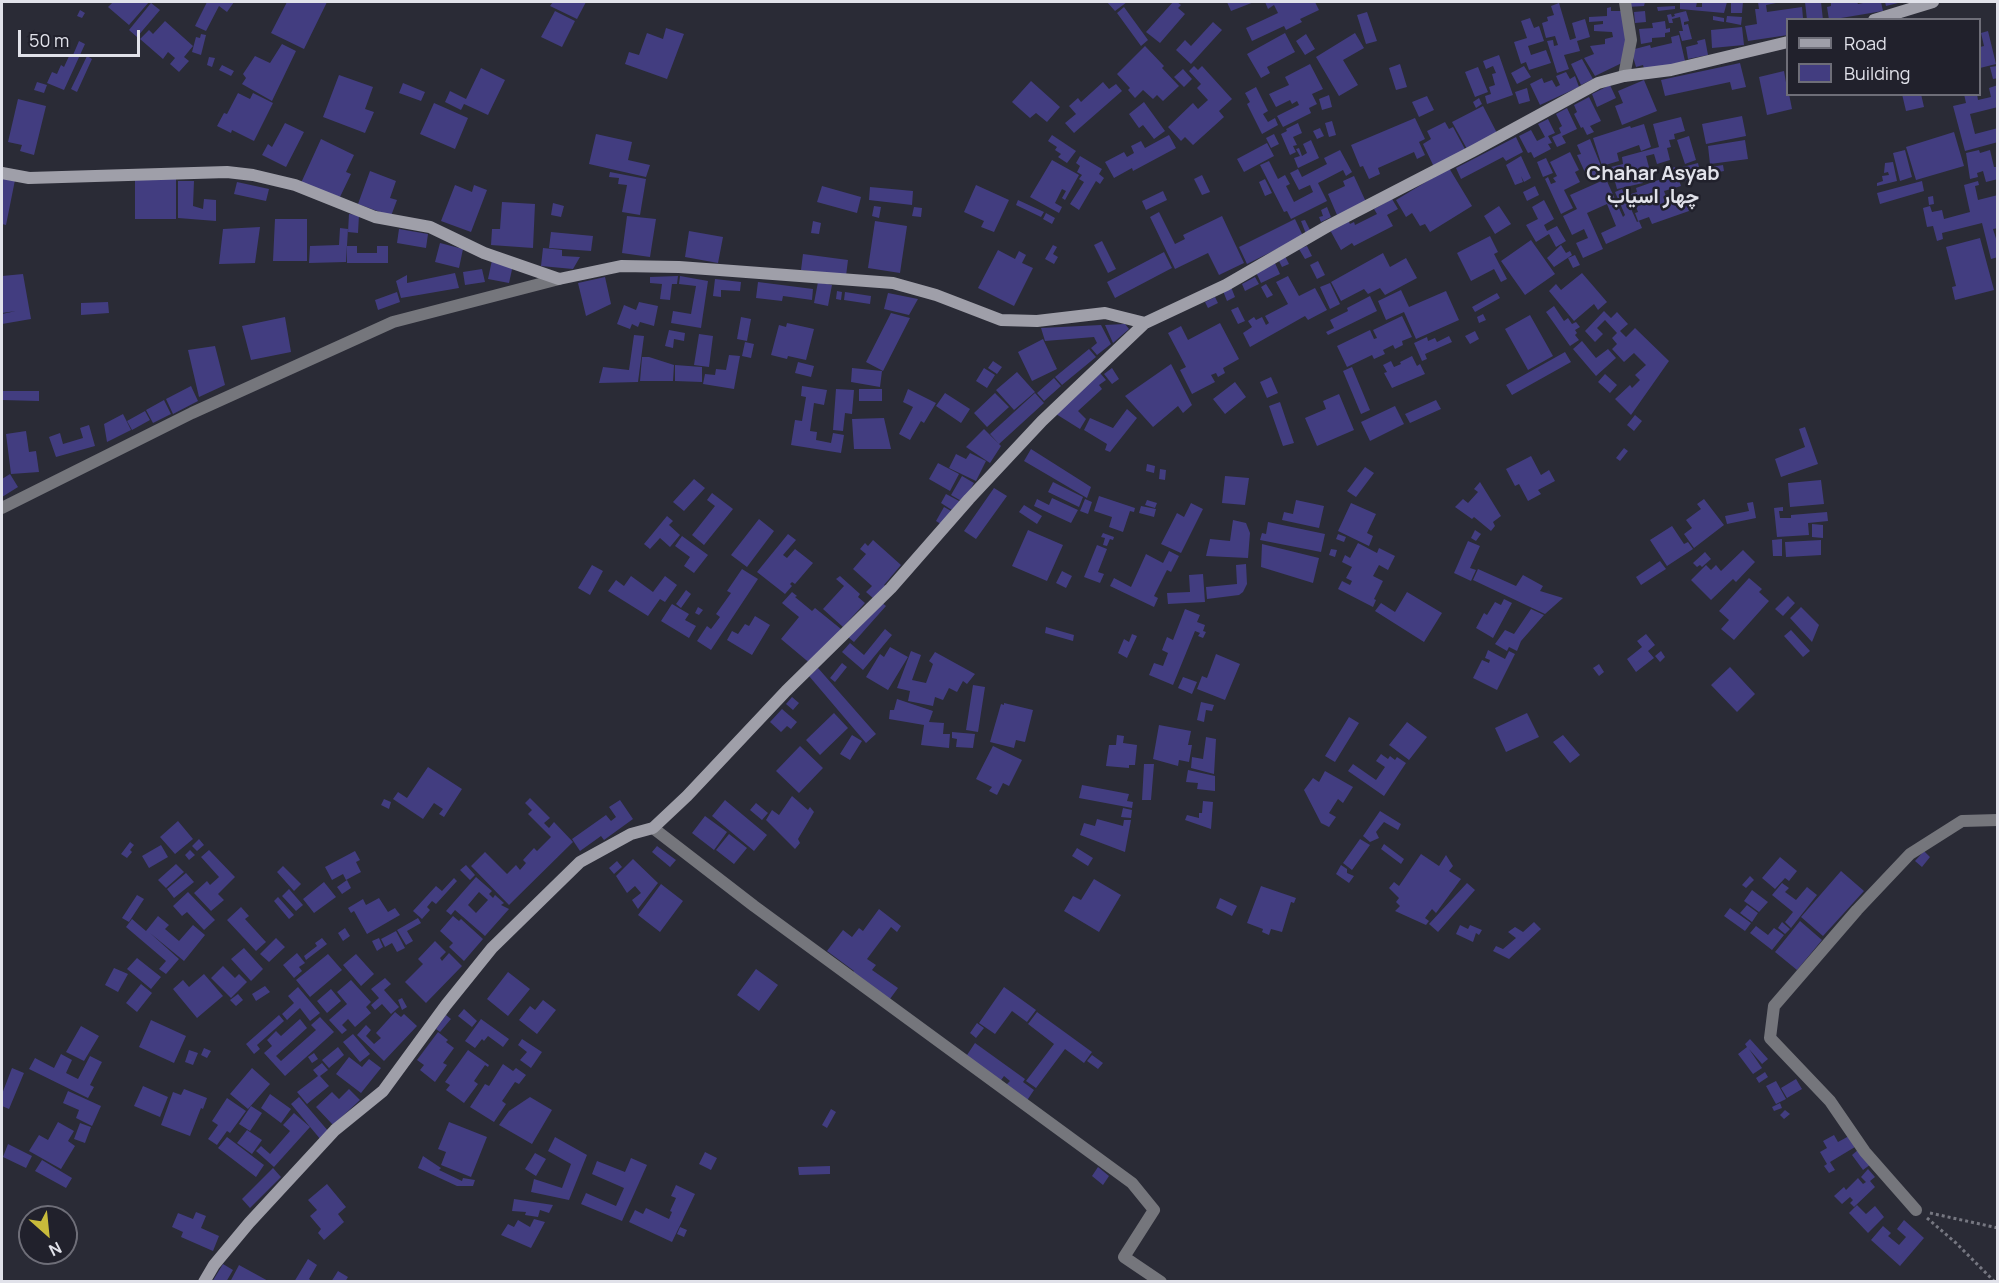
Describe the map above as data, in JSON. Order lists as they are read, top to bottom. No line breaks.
{"districts":["Chahar Asyab چهار اسیاب"],"legend":["Road","Building"],"scale_bar":"50 m","north":"bottom right"}
